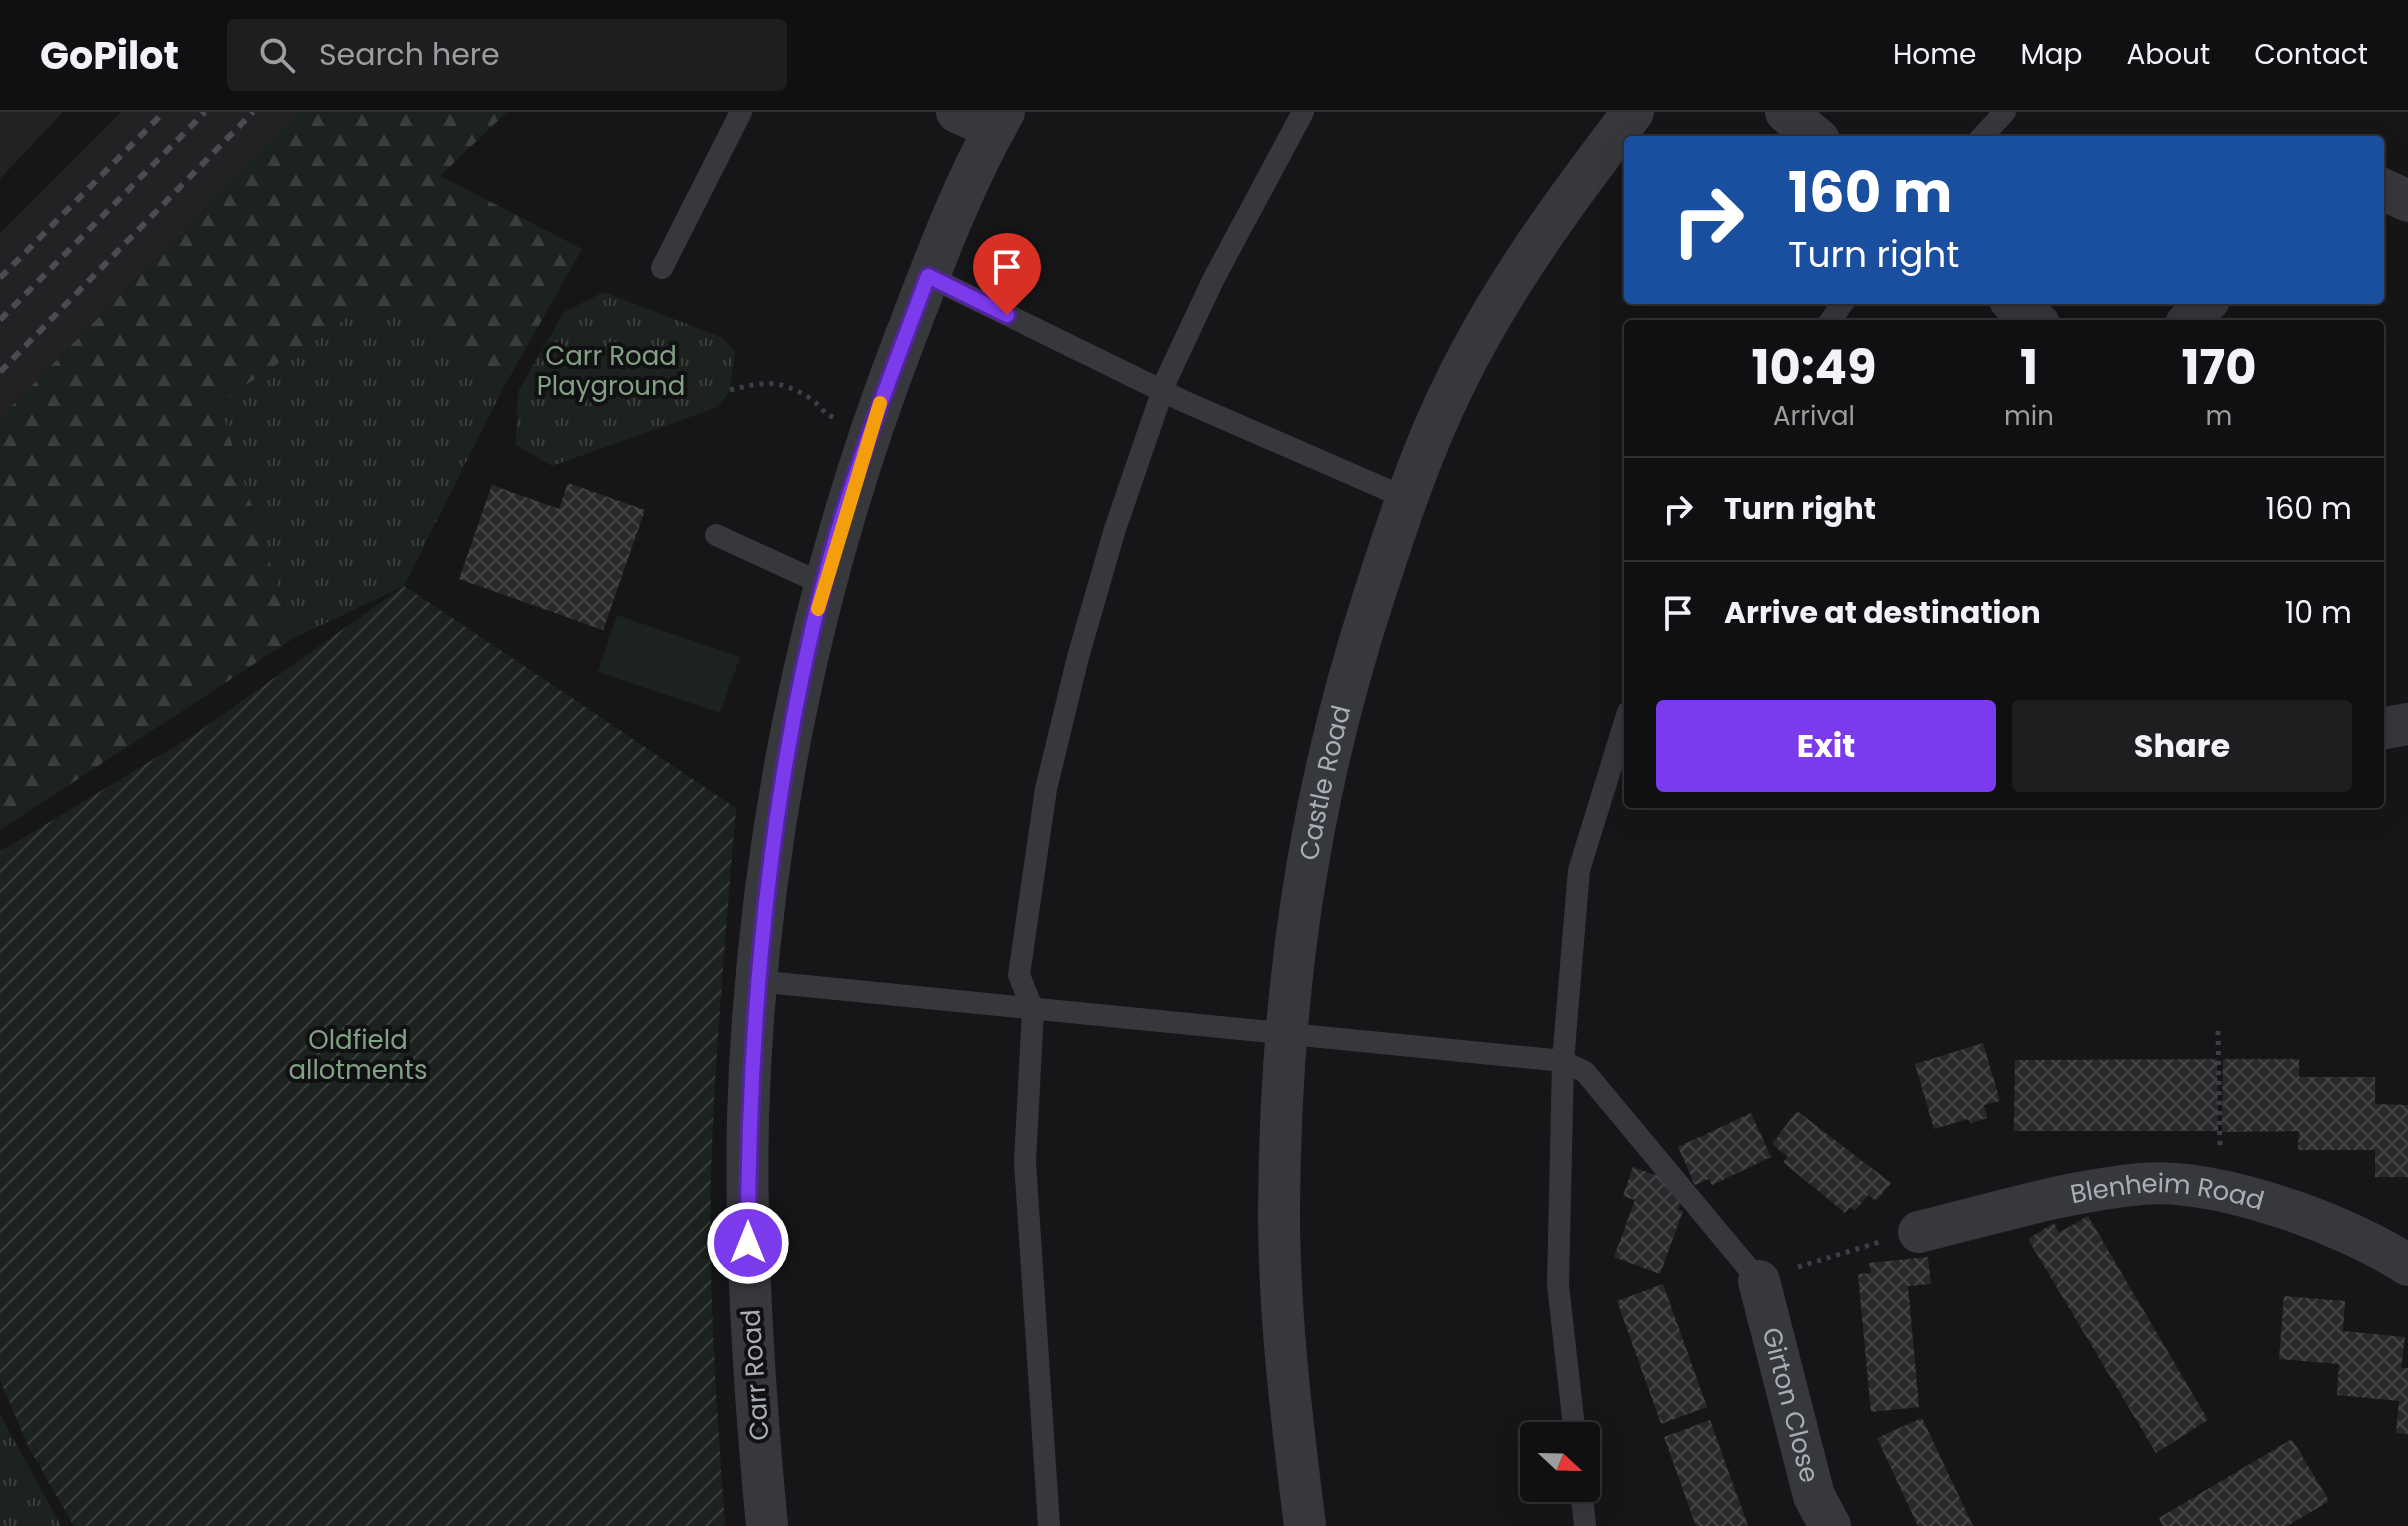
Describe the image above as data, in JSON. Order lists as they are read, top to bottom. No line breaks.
{"streets":{"street":["Castle Road","Blenheim Road","Carr Road","Girton Close"]},"parks":["Carr Road Playground","Oldfield allotments"],"north":"right","page":{"header":"GoPilot","search":"Search here","nav":["Home","Map","About","Contact"],"turn":["160 m","Turn right"],"eta":["10:49","Arrival","1","min","170","m"],"list":[{"name":"Turn right","value":"160 m"},{"name":"Arrive at destination","value":"10 m"}],"buttons":["Exit","Share"]}}
